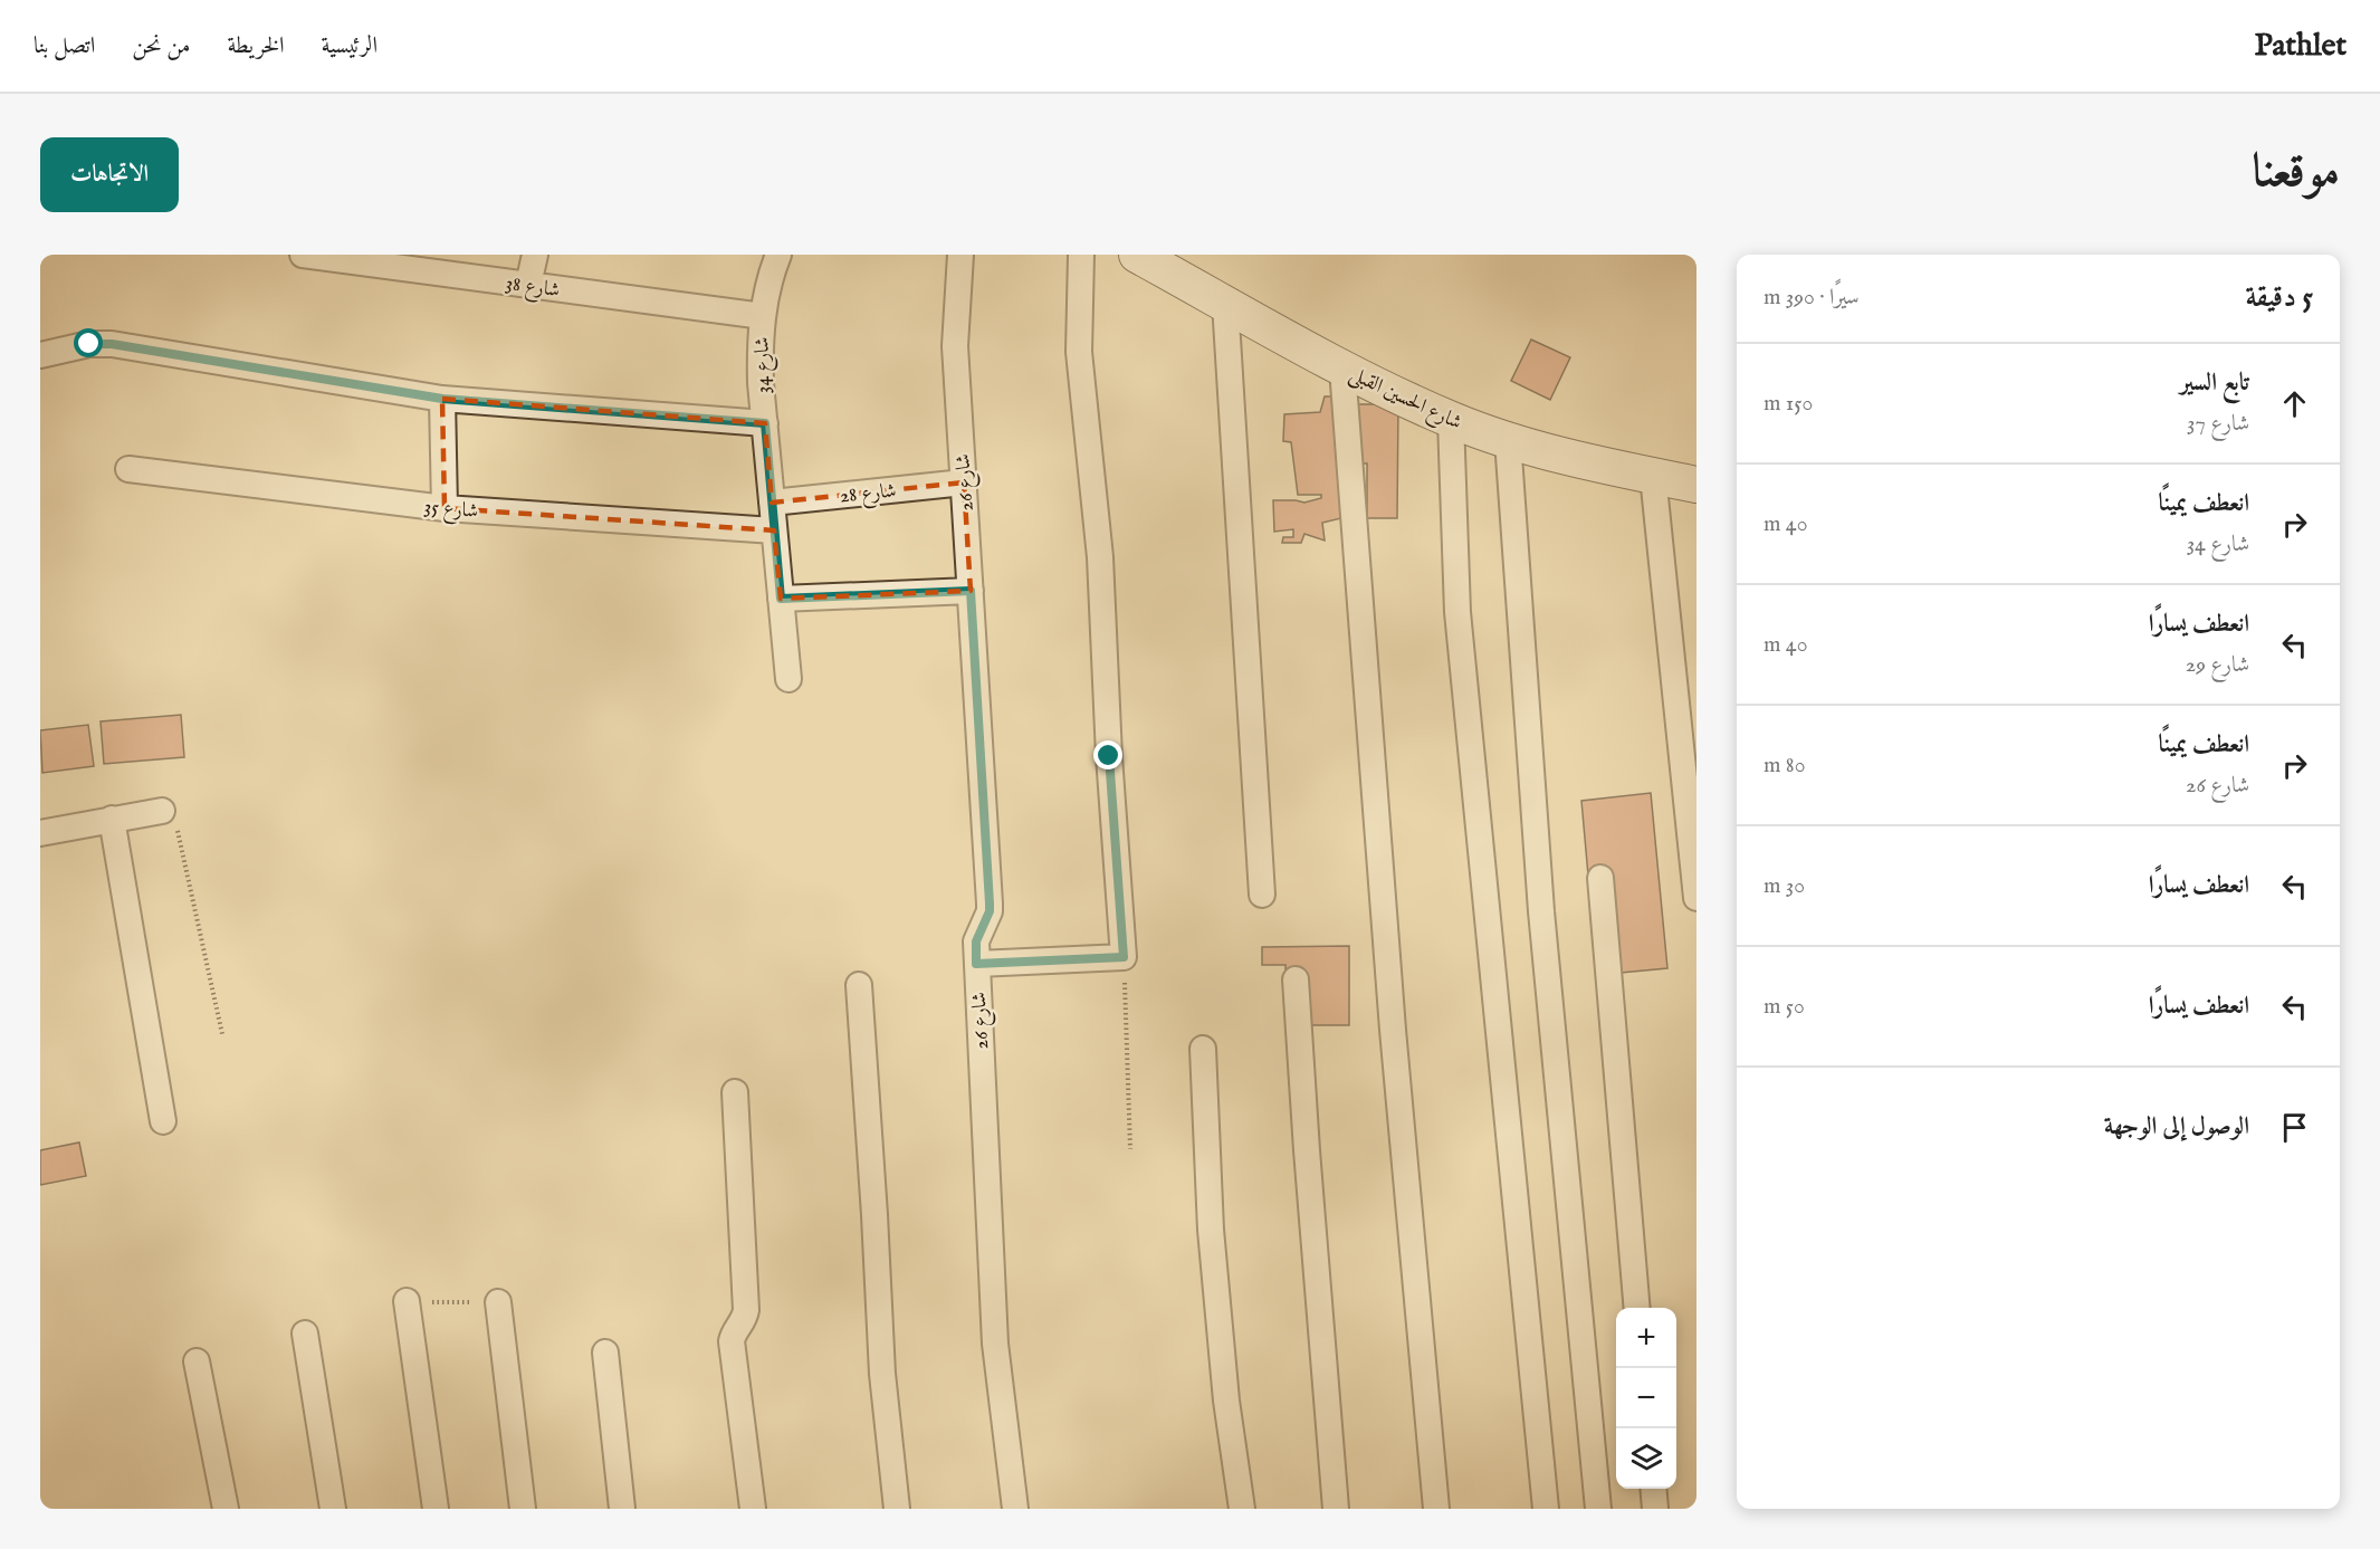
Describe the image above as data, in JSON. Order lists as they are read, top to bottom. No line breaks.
{"streets":{"main road":["شارع الحسين القبلى"],"street":["شارع 38","شارع 34","شارع 26","شارع 28","شارع 35"]},"crossings":[["شارع 38","شارع 34"],["شارع 34","شارع 28"],["شارع 34","شارع 35"],["شارع 26","شارع 28"]],"page":{"header":"Pathlet","nav":["الرئيسية","الخريطة","من نحن","اتصل بنا"],"title":"موقعنا","buttons":"الاتجاهات","heading":["5 دقيقة","سيرًا · 390 m"],"list":[["تابع السير","شارع 37","150 m"],["انعطف يمينًا","شارع 34","40 m"],["انعطف يسارًا","شارع 29","40 m"],["انعطف يمينًا","شارع 26","80 m"],["انعطف يسارًا","30 m"],["انعطف يسارًا","50 m"],"الوصول إلى الوجهة"],"map_buttons":["+","−"]}}
